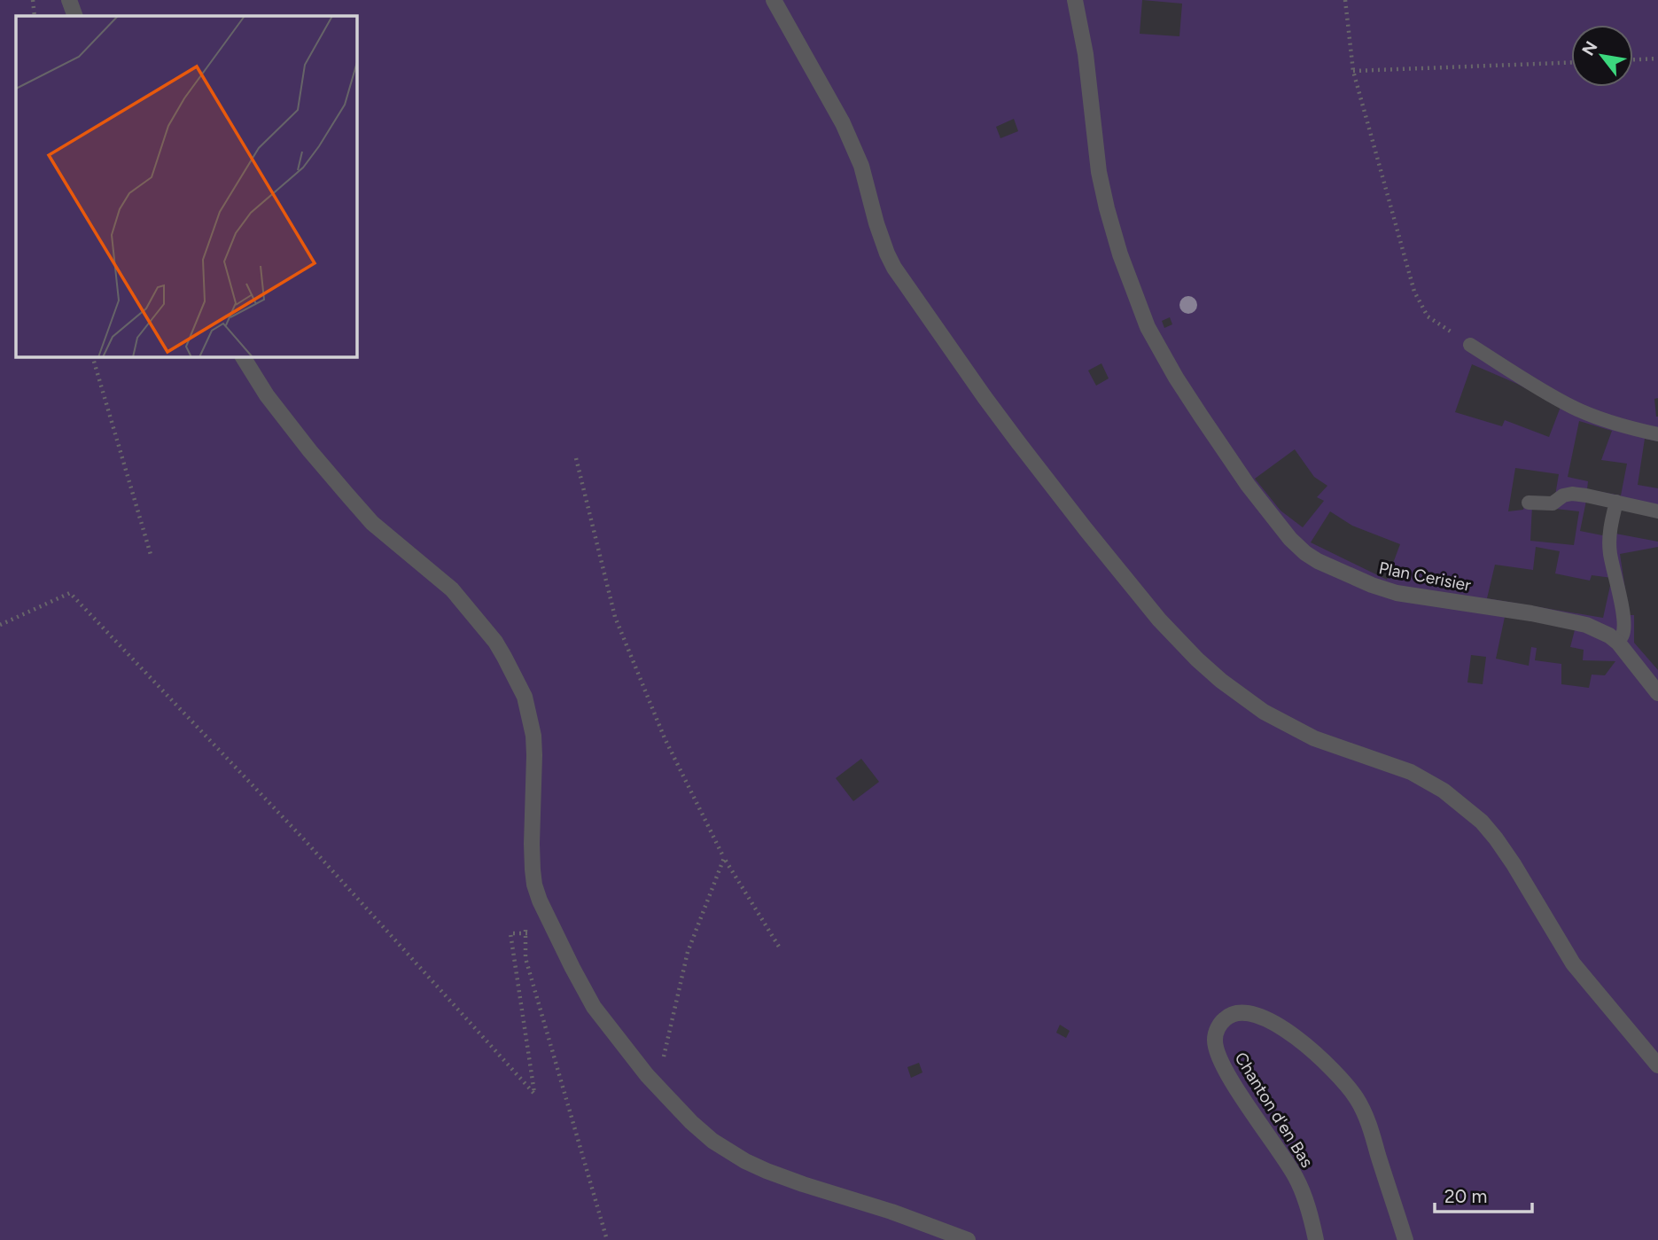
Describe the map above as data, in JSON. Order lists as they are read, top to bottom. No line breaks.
{"streets":{"street":["Plan Cerisier","Chanton d'en Bas"]},"scale_bar":"20 m","north":"top left"}
